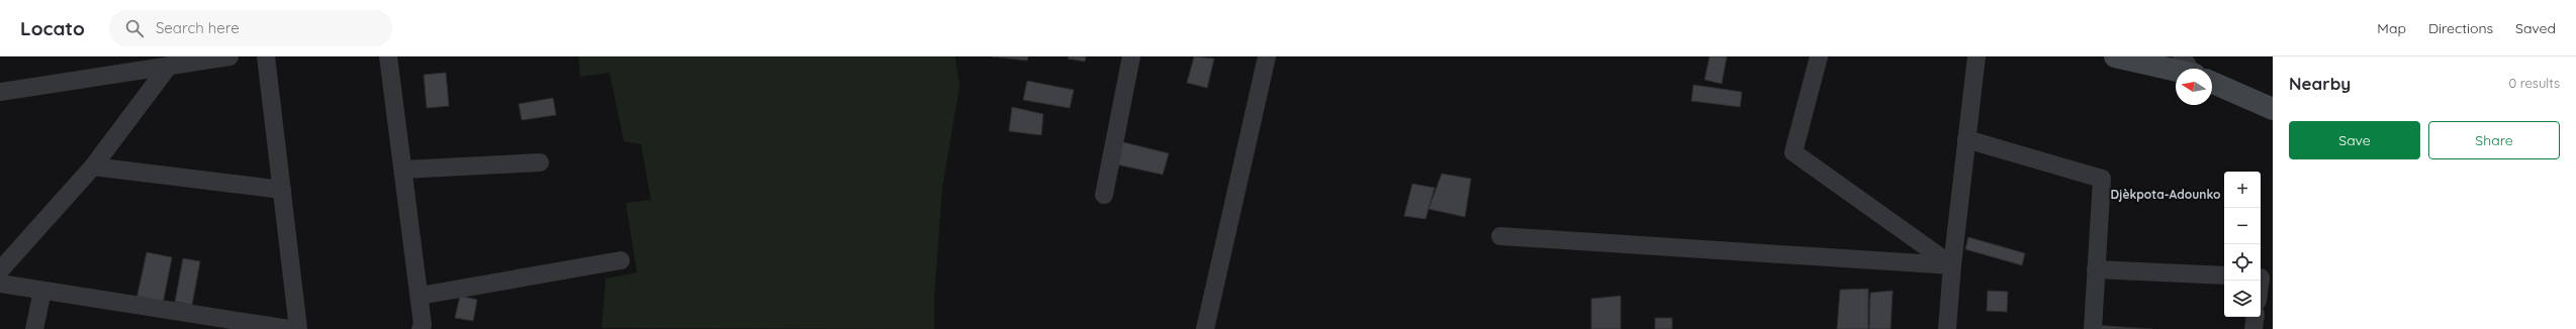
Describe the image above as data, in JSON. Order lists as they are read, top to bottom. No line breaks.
{"districts":["Djèkpota-Adounko"],"north":"left","page":{"header":"Locato","search":"Search here","nav":["Map","Directions","Saved"],"heading":["Nearby","0 results"],"buttons":["Save","Share"],"map_buttons":["+","−"]}}
